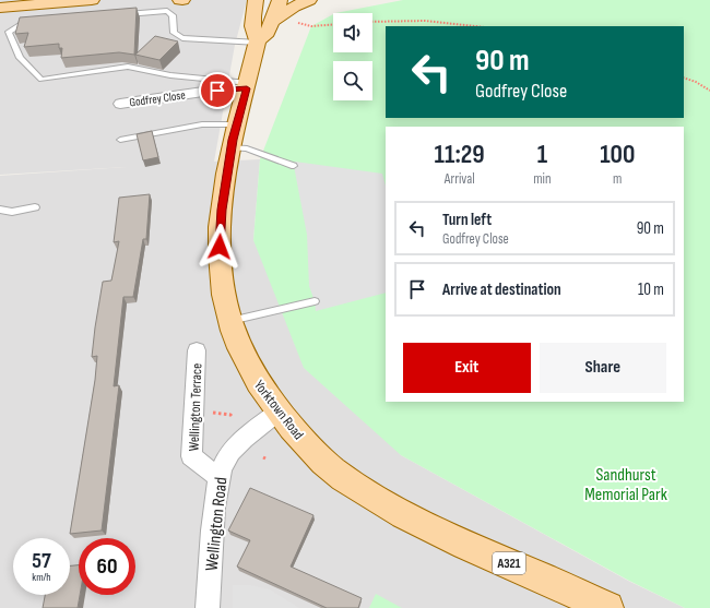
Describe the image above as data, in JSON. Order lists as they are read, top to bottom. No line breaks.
{"streets":{"main road":["Yorktown Road","A321"],"street":["Godfrey Close","Wellington Terrace","Wellington Road"]},"crossings":[["Godfrey Close","Yorktown Road"],["Wellington Terrace","Wellington Road"],["Yorktown Road","Wellington Road"]],"parks":["Sandhurst Memorial Park"],"page":{"turn":["90 m","Godfrey Close"],"eta":["11:29","Arrival","1","min","100","m"],"list":[{"name":"Turn left","note":"Godfrey Close","value":"90 m"},{"name":"Arrive at destination","value":"10 m"}],"buttons":["Exit","Share"],"speed":"57 km/h","limit":"60"}}
